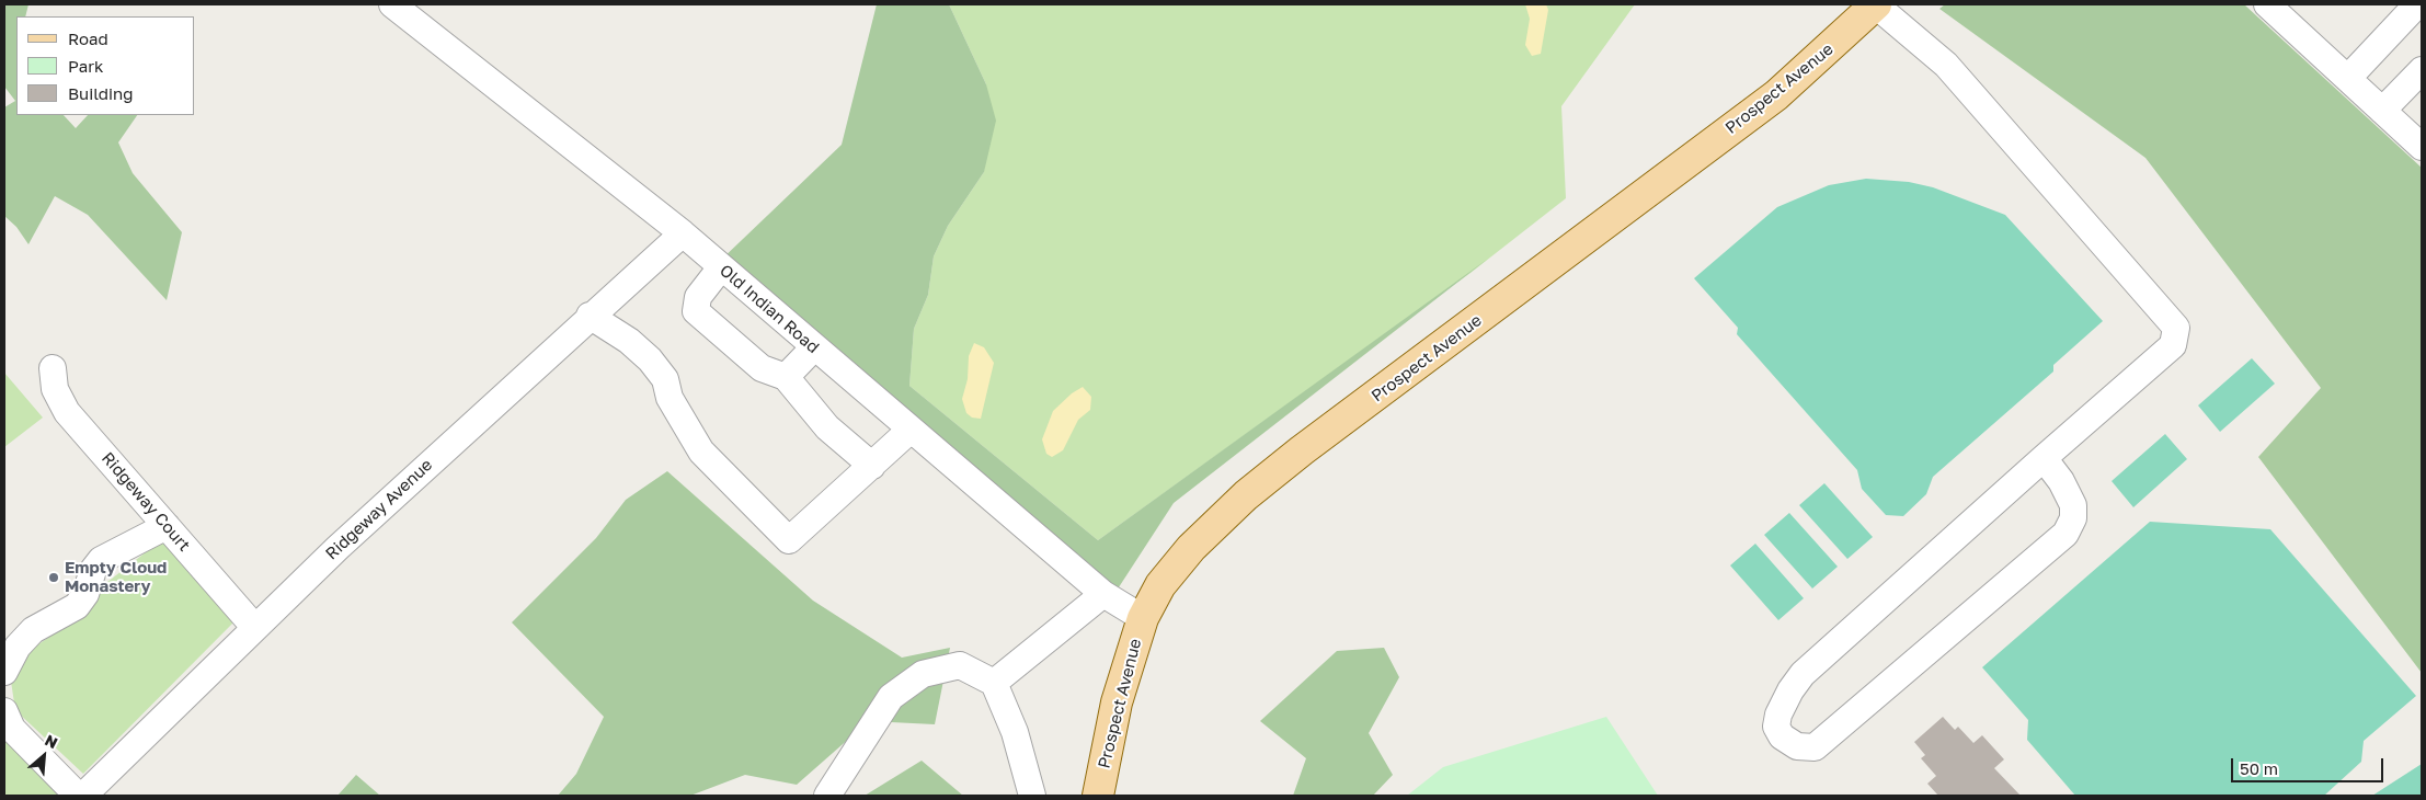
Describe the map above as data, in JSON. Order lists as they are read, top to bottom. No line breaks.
{"streets":{"main road":["Prospect Avenue"],"street":["Old Indian Road","Ridgeway Court","Ridgeway Avenue"]},"crossings":[["Prospect Avenue","Old Indian Road"],["Old Indian Road","Ridgeway Avenue"],["Ridgeway Court","Ridgeway Avenue"]],"places":["Empty Cloud Monastery"],"legend":["Road","Park","Building"],"scale_bar":"50 m","north":"top right"}
